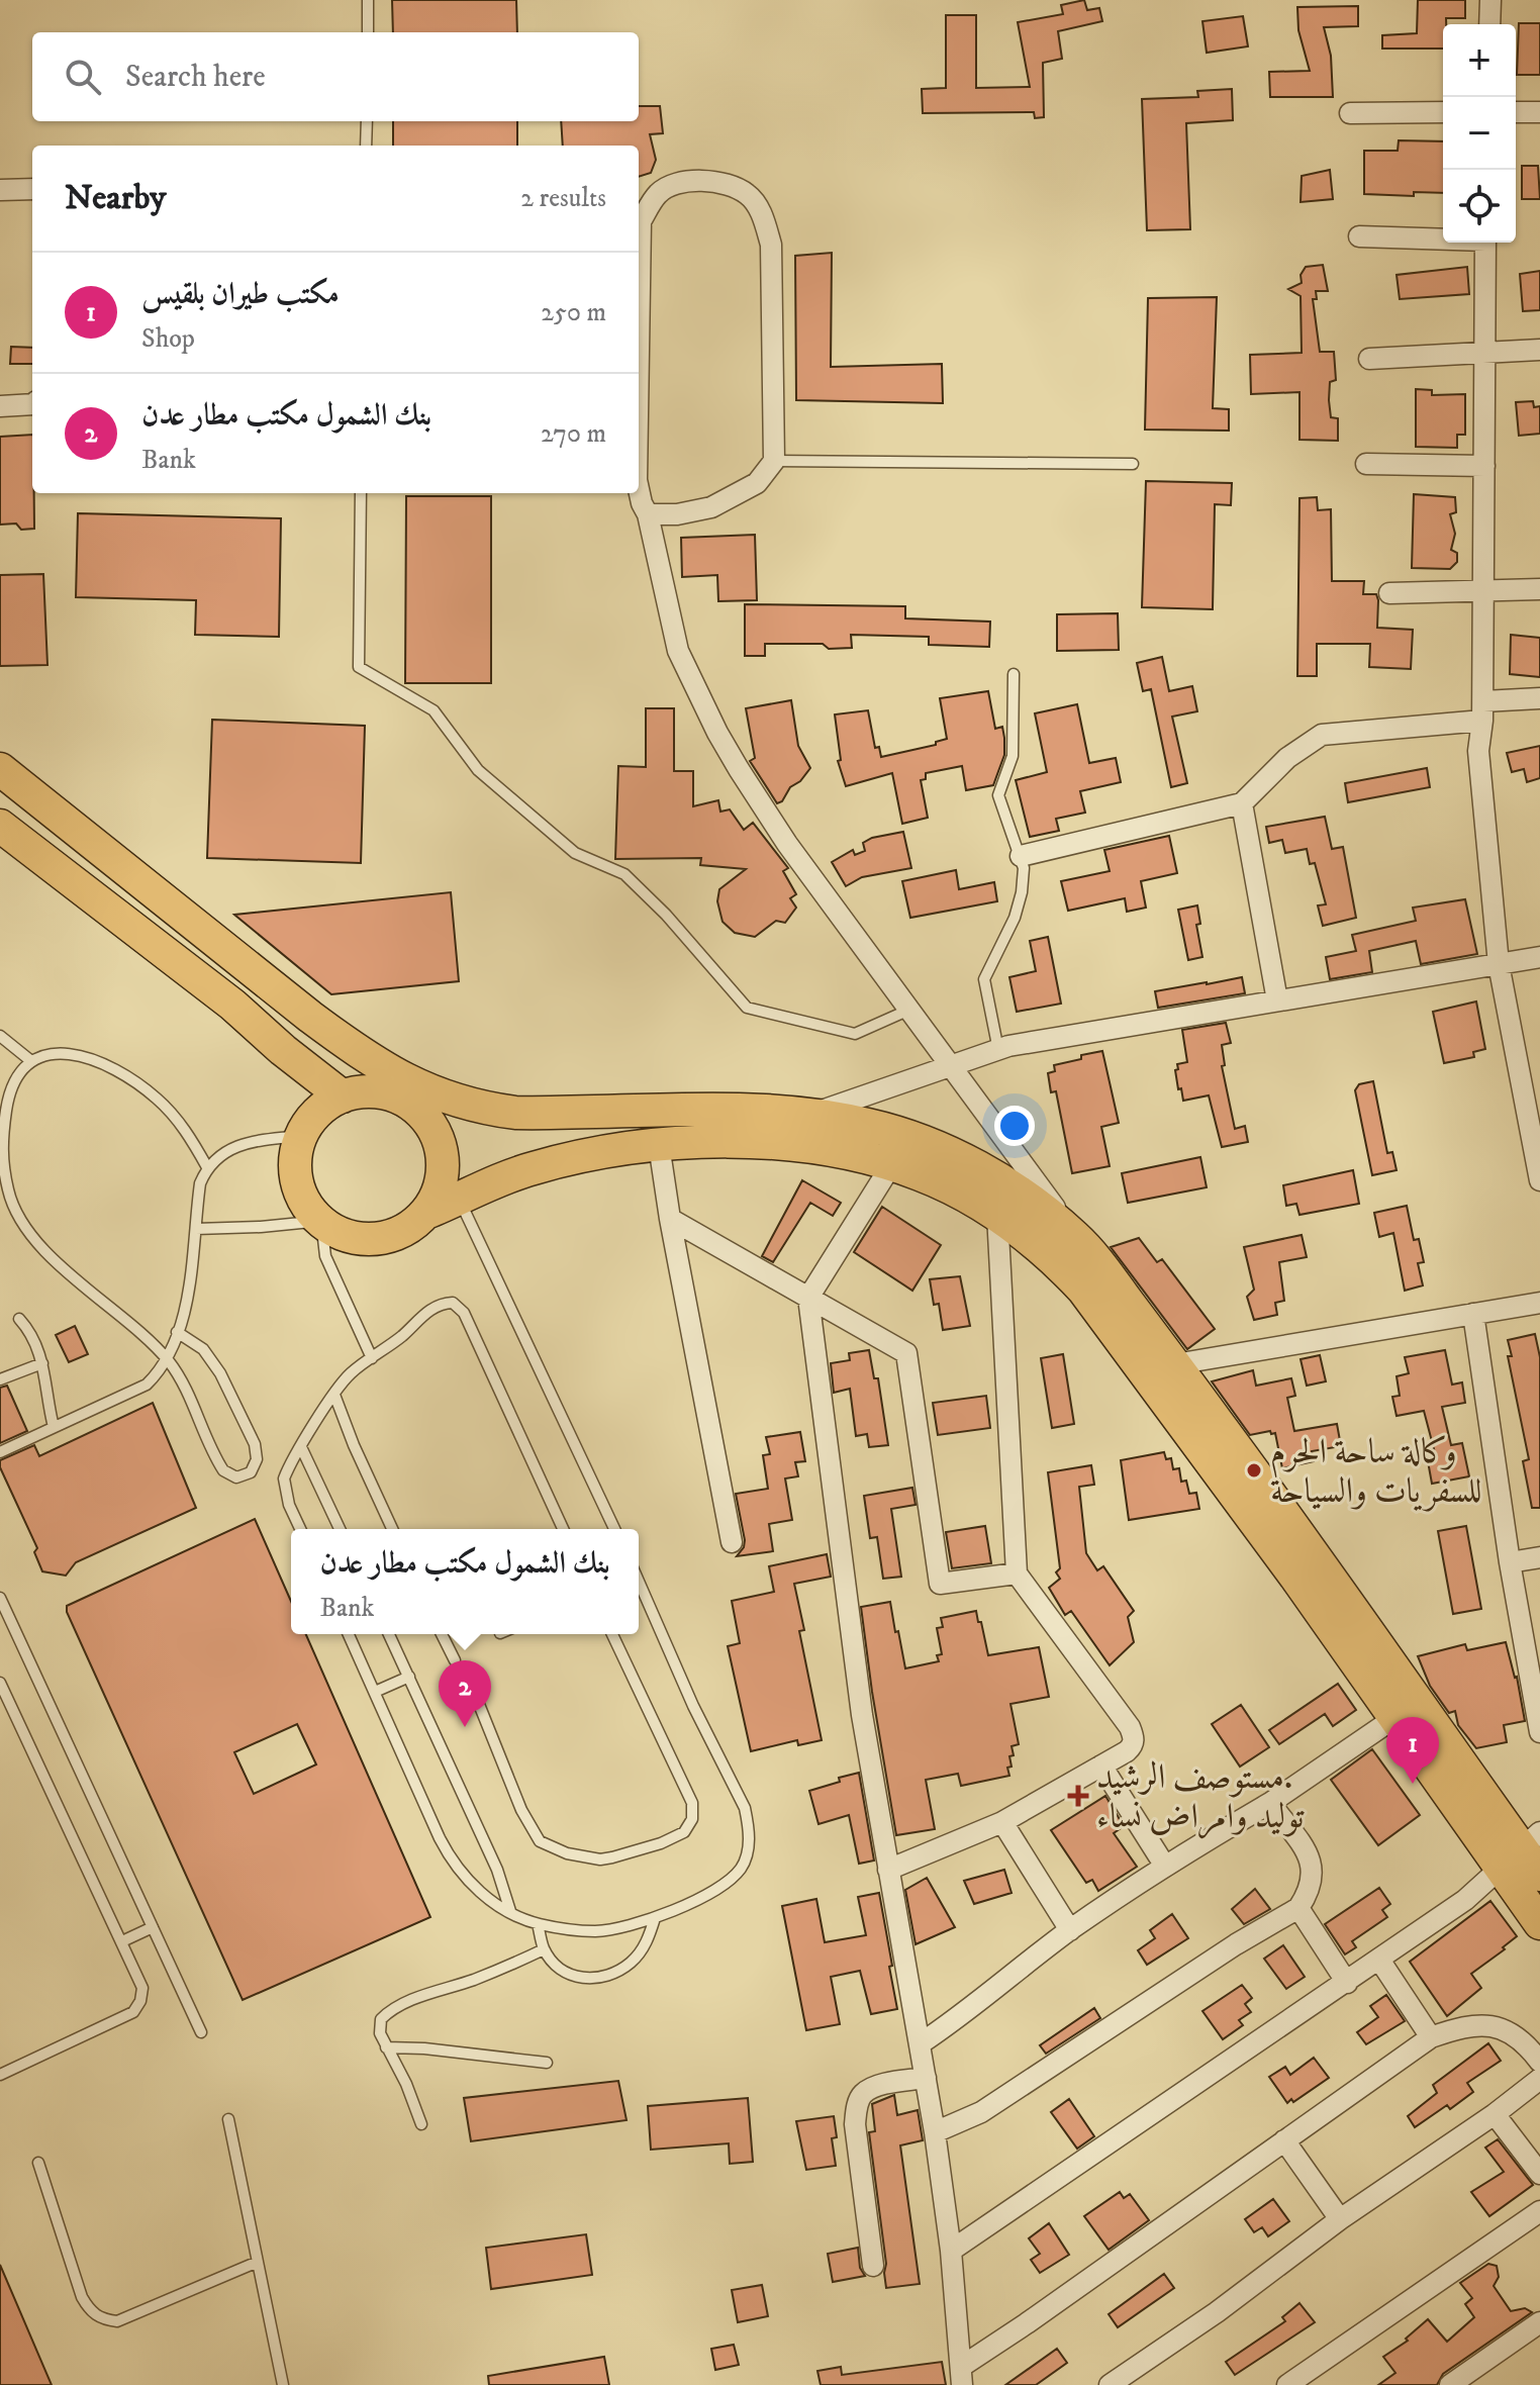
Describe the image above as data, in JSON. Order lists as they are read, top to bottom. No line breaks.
{"places":{"other":["وكالة ساحة الحرم للسفريات والسياحة"],"health":["مستوصف الرشيد. توليد وامراض نساء"]},"page":{"map_buttons":["+","−"],"search":"Search here","heading":["Nearby","2 results"],"list":[{"mark":"1","name":"مكتب طيران بلقيس","note":"Shop","value":"250 m"},{"mark":"2","name":"بنك الشمول مكتب مطار عدن","note":"Bank","value":"270 m"}],"popup":["بنك الشمول مكتب مطار عدن","Bank"],"pins":["2","1"]}}
